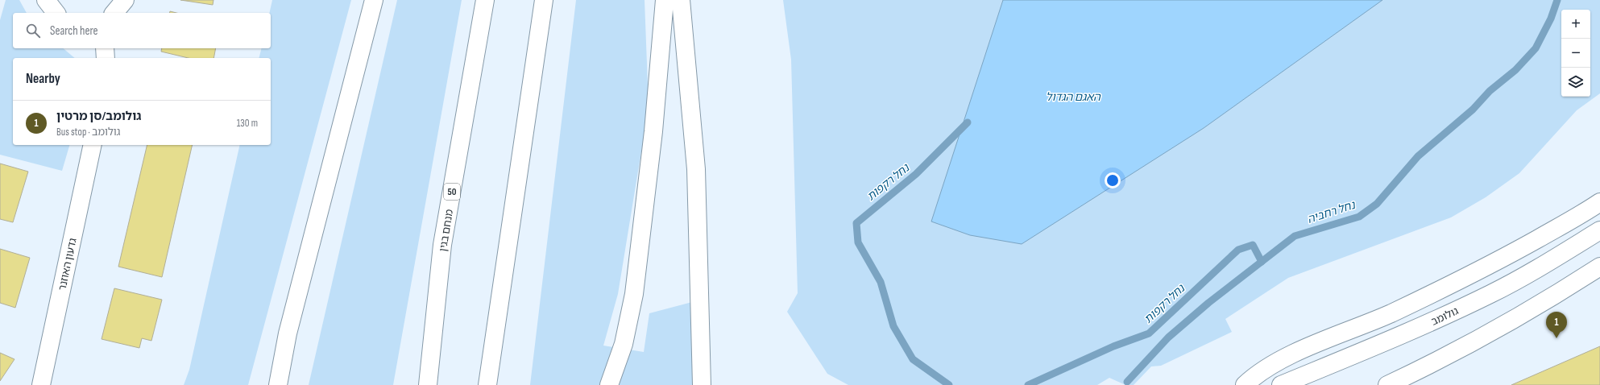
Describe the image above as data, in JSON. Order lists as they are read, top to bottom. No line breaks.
{"streets":{"main road":["50","מנחם בגין","גדעון האוזנר","גולומב"]},"water":["האגם הגדול","נחל רקפות","נחל רחביה"],"page":{"map_buttons":["+","−"],"search":"Search here","heading":"Nearby","list":[{"mark":"1","name":"גולומב/סן מרטין","note":"Bus stop · גולומב","value":"130 m"}],"pins":"1"}}
